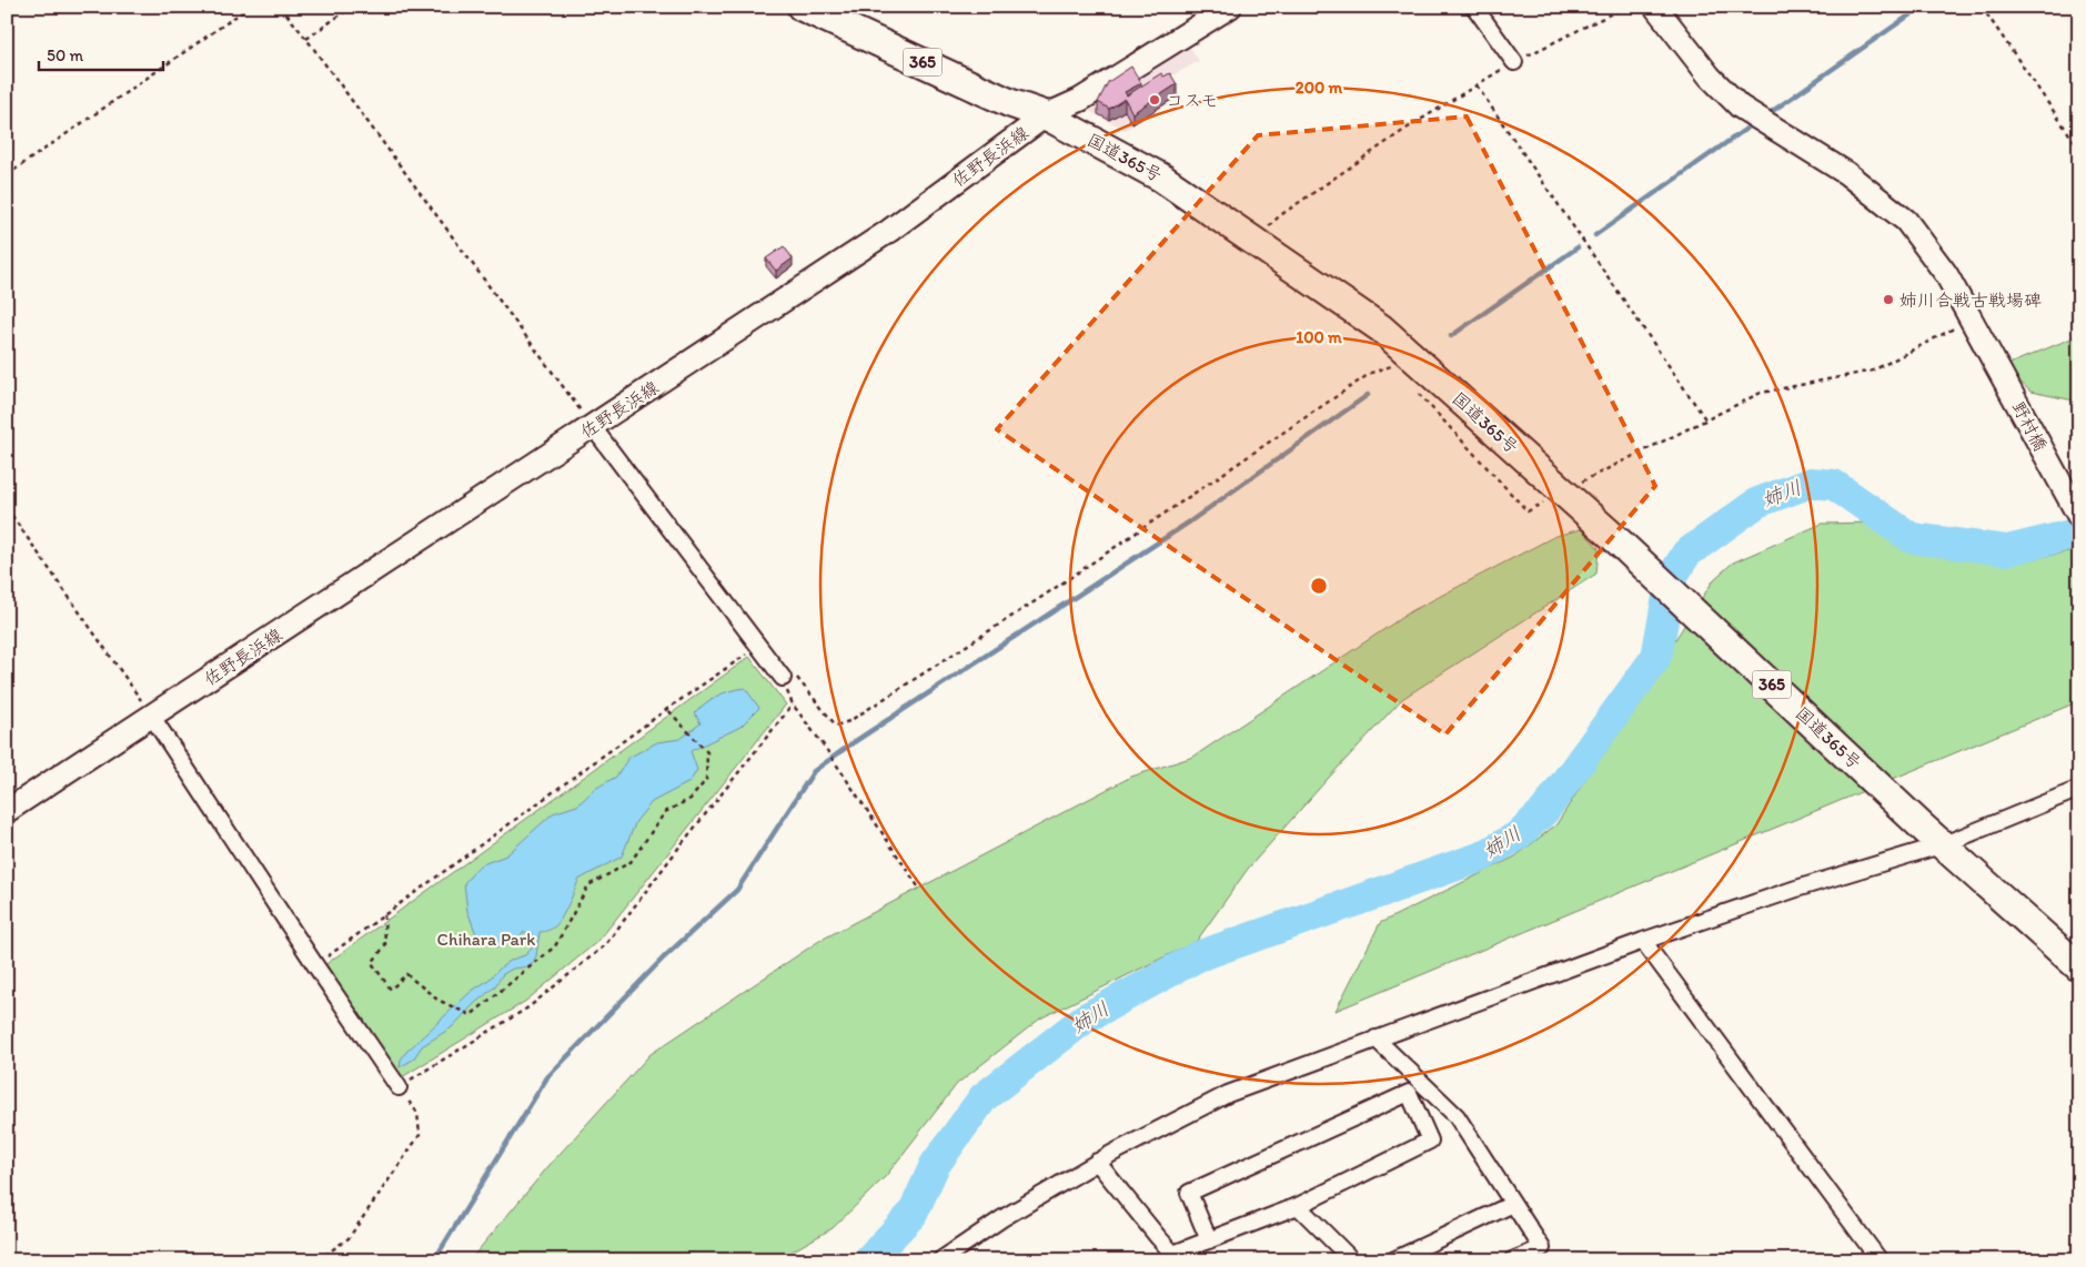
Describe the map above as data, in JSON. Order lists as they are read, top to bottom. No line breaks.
{"streets":{"highway":["365","国道365号"],"main road":["佐野長浜線","野村橋"]},"crossings":[["佐野長浜線","国道365号"]],"water":["姉川"],"parks":["Chihara Park"],"places":["コスモ","姉川合戦古戦場碑"],"scale_bar":"50 m","rings":["200 m","100 m"]}
